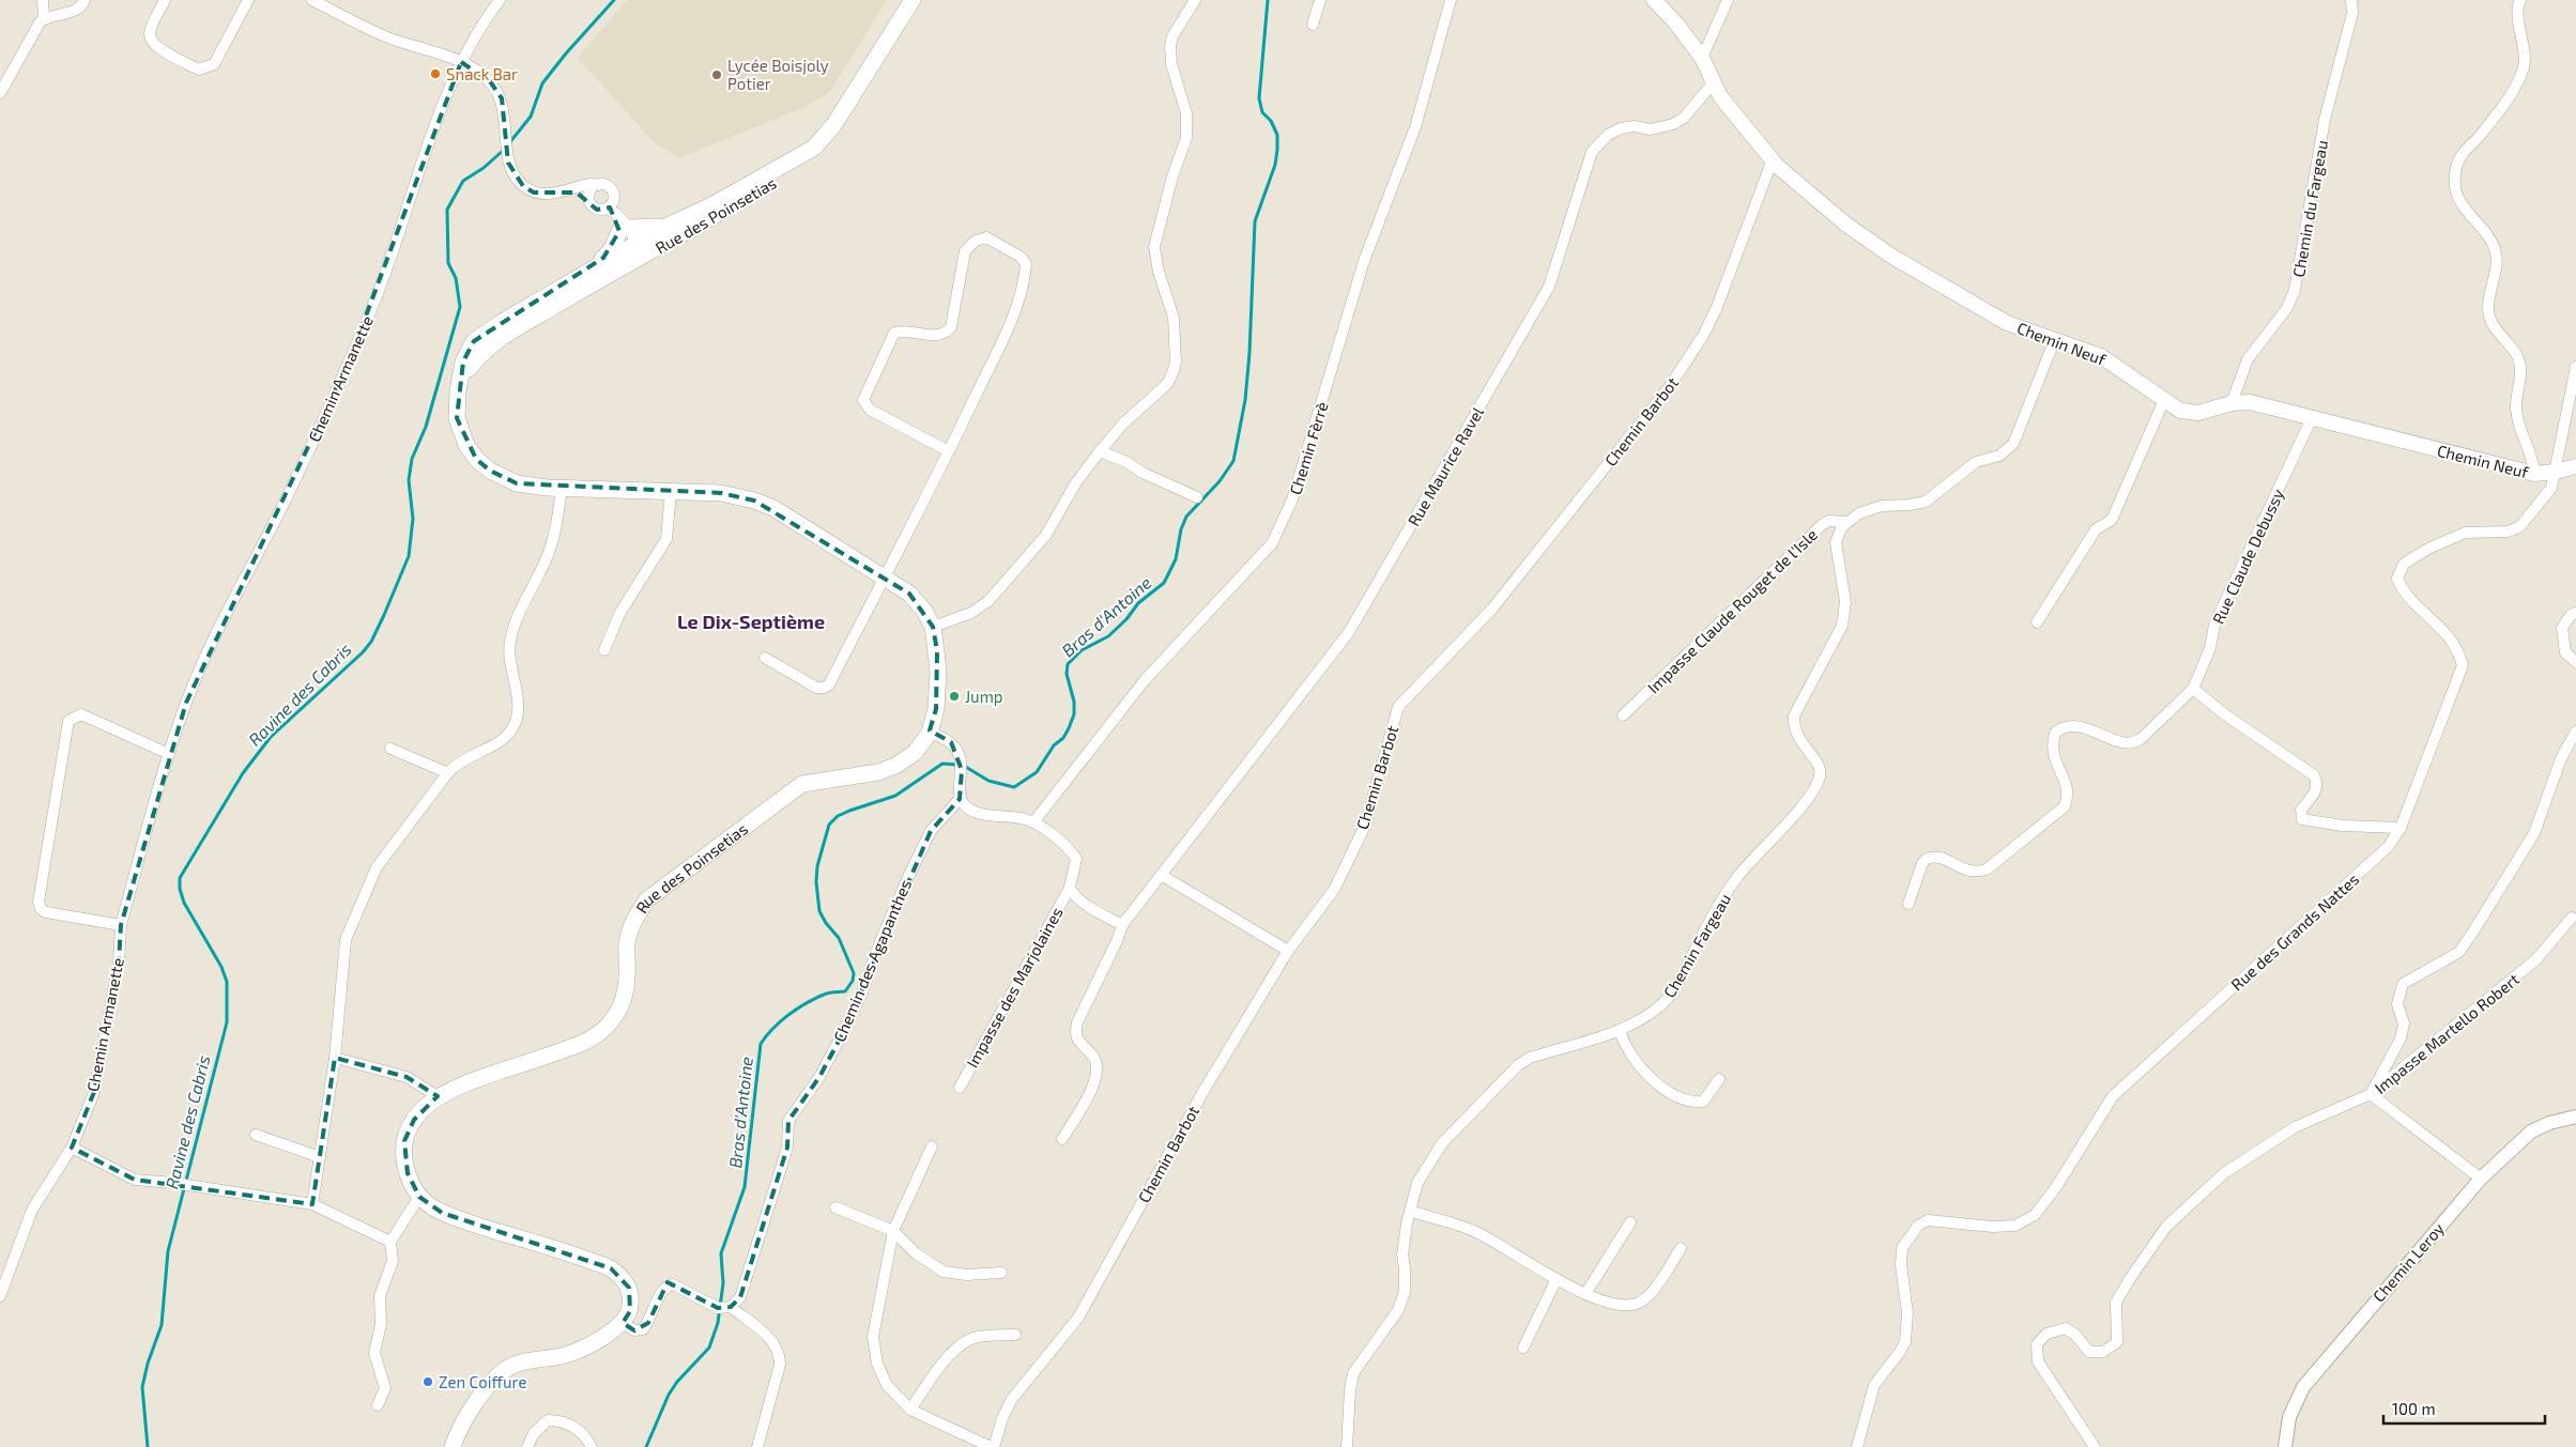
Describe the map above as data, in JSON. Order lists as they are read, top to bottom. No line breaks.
{"streets":{"main road":["Rue des Poinsetias","Chemin Neuf"],"street":["Chemin du Fargeau","Chemin Armanette","Chemin Barbot","Chemin Fèrrè","Rue Maurice Ravel","Rue Claude Debussy","Impasse Claude Rouget de l'Isle","Rue des Grands Nattes","Chemin Fargeau","Chemin des Agapanthes","Impasse des Marjolaines","Impasse Martello Robert","Chemin Leroy"]},"crossings":[["Chemin du Fargeau","Chemin Neuf"],["Chemin Neuf","Chemin Barbot"],["Chemin Neuf","Rue Maurice Ravel"],["Chemin Neuf","Rue Claude Debussy"],["Chemin Neuf","Rue des Grands Nattes"],["Chemin Fèrrè","Impasse des Marjolaines"],["Impasse Claude Rouget de l'Isle","Chemin Fargeau"],["Impasse Martello Robert","Chemin Leroy"]],"districts":["Le Dix-Septième"],"water":["Bras d'Antoine","Ravine des Cabris"],"places":["Snack Bar","Lycée Boisjoly Potier","Jump","Zen Coiffure"],"scale_bar":"100 m"}
